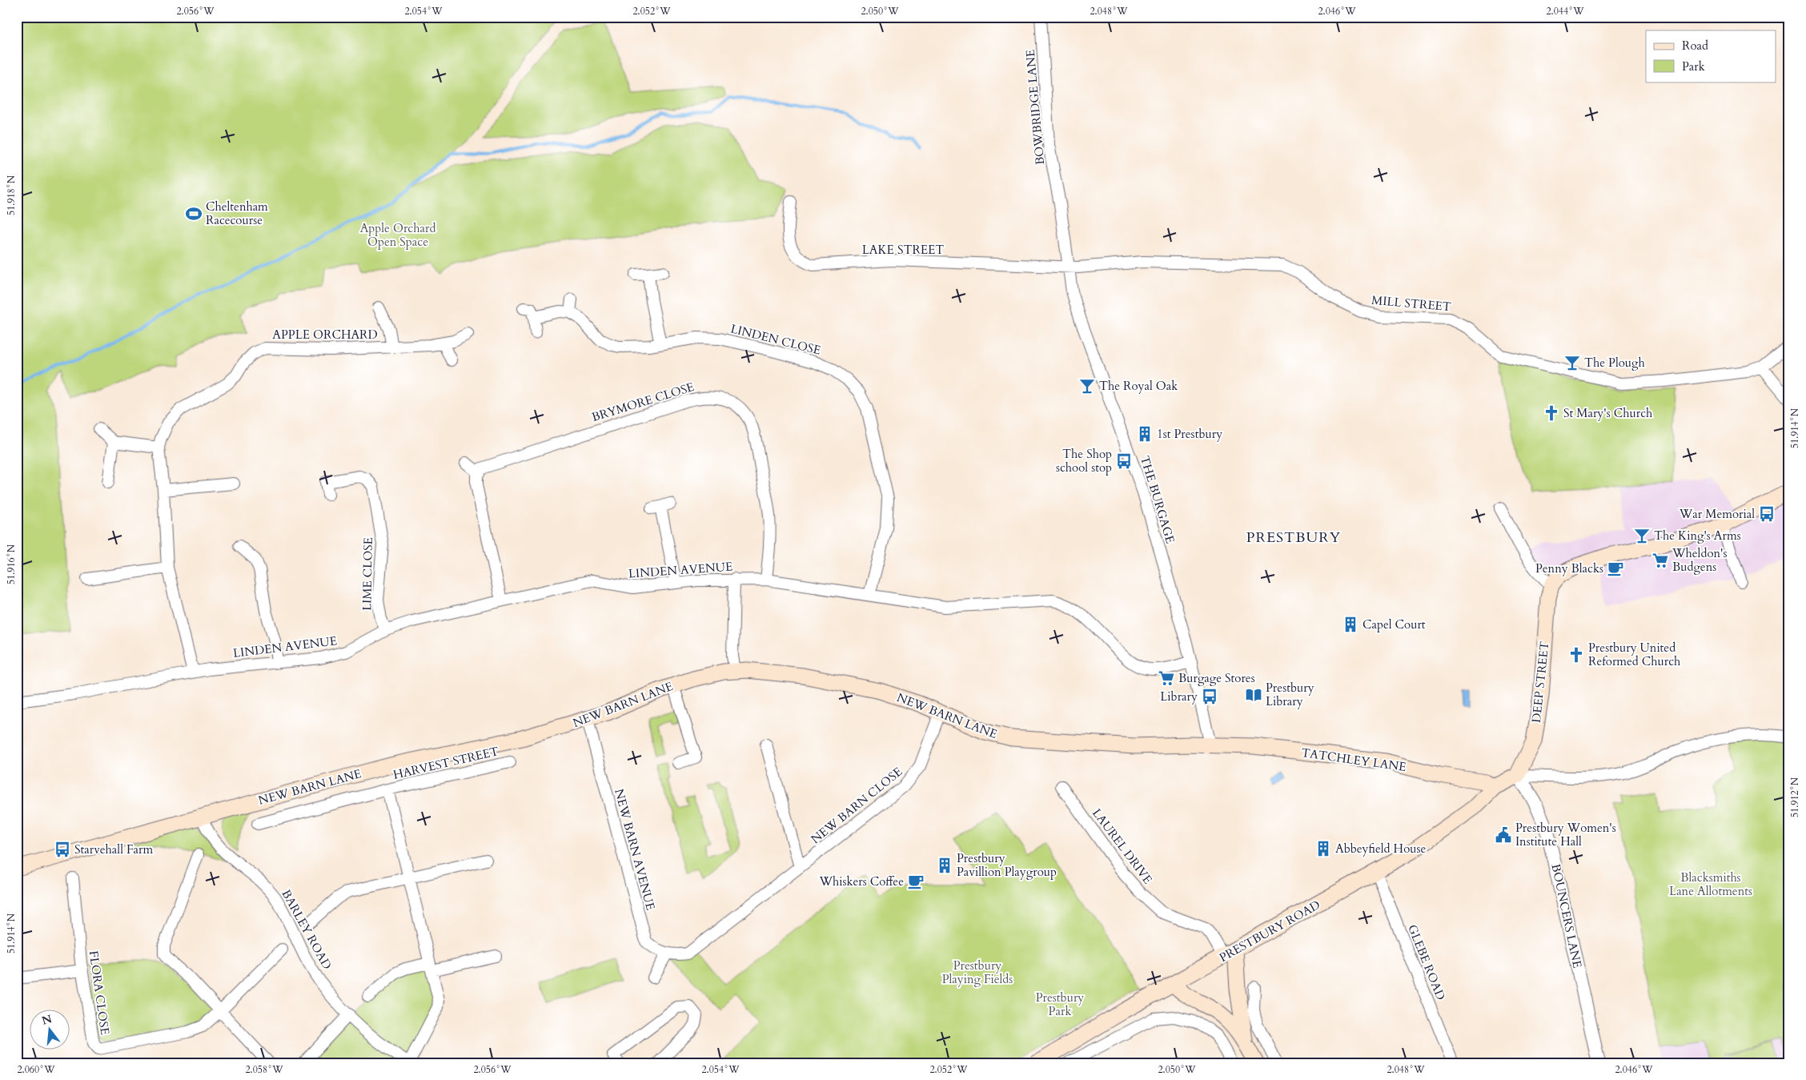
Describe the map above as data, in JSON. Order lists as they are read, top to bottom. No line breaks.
{"streets":{"main road":["DEEP STREET","NEW BARN LANE","TATCHLEY LANE","PRESTBURY ROAD"],"street":["BOWBRIDGE LANE","LAKE STREET","MILL STREET","APPLE ORCHARD","LINDEN CLOSE","BRYMORE CLOSE","THE BURGAGE","LINDEN AVENUE","LIME CLOSE","HARVEST STREET","NEW BARN CLOSE","LAUREL DRIVE","NEW BARN AVENUE","BOUNCERS LANE","BARLEY ROAD","GLEBE ROAD","FLORA CLOSE"]},"crossings":[["BOWBRIDGE LANE","LAKE STREET"],["BOWBRIDGE LANE","MILL STREET"],["BOWBRIDGE LANE","THE BURGAGE"],["LAKE STREET","MILL STREET"],["LAKE STREET","THE BURGAGE"],["MILL STREET","THE BURGAGE"],["APPLE ORCHARD","LINDEN AVENUE"],["LINDEN CLOSE","LINDEN AVENUE"],["BRYMORE CLOSE","LINDEN AVENUE"],["THE BURGAGE","LINDEN AVENUE"],["THE BURGAGE","NEW BARN LANE"],["THE BURGAGE","TATCHLEY LANE"],["LINDEN AVENUE","LIME CLOSE"],["DEEP STREET","BOUNCERS LANE"],["NEW BARN LANE","TATCHLEY LANE"],["NEW BARN LANE","NEW BARN CLOSE"],["NEW BARN LANE","NEW BARN AVENUE"],["NEW BARN LANE","BARLEY ROAD"],["TATCHLEY LANE","PRESTBURY ROAD"],["HARVEST STREET","BARLEY ROAD"],["NEW BARN CLOSE","NEW BARN AVENUE"],["LAUREL DRIVE","PRESTBURY ROAD"],["PRESTBURY ROAD","GLEBE ROAD"]],"districts":["PRESTBURY"],"parks":["Apple Orchard Open Space","Blacksmiths Lane Allotments","Prestbury Playing Fields","Prestbury Park"],"places":{"sports":["Cheltenham Racecourse"],"bar":["The Plough","The Royal Oak","The King's Arms"],"church":["St Mary's Church","Prestbury United Reformed Church"],"building":["1st Prestbury","Capel Court","Abbeyfield House","Prestbury Pavillion Playgroup"],"bus stop":["The Shop school stop","War Memorial","Library","Starvehall Farm"],"supermarket":["Wheldon's Budgens","Burgage Stores"],"cafe":["Penny Blacks","Whiskers Coffee"],"library":["Prestbury Library"],"public building":["Prestbury Women's Institute Hall"]},"legend":["Road","Park"],"north":"top","coordinates":["2.056°W","2.054°W","2.052°W","2.050°W","2.048°W","2.046°W","2.044°W","51.918°N","51.914°N","51.916°N","51.912°N","2.060°W","2.058°W"]}
